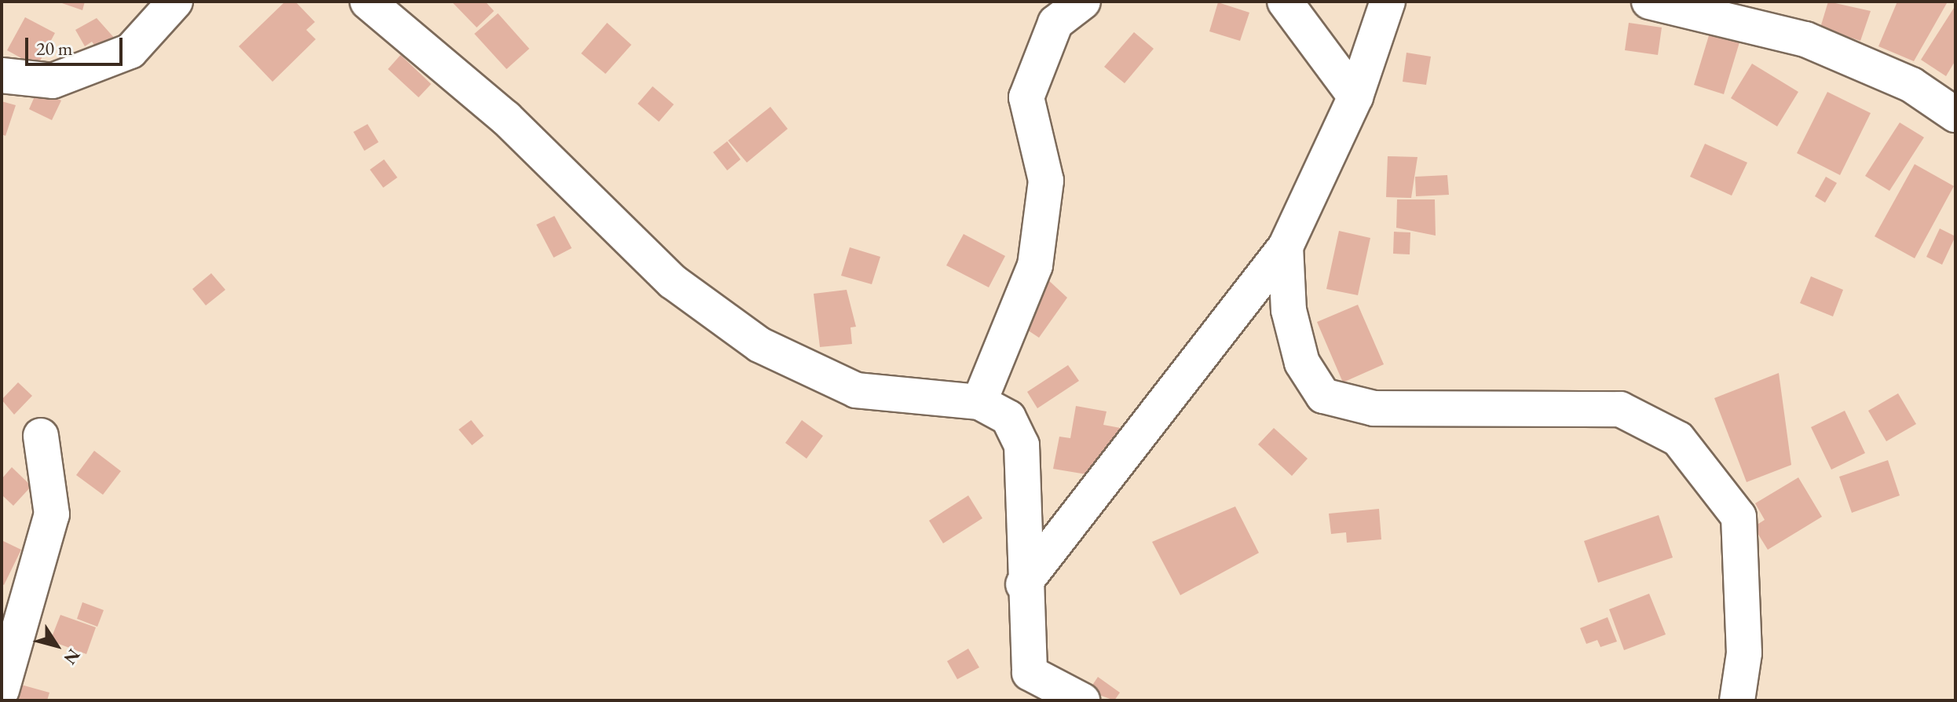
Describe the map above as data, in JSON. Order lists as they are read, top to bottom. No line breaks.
{"scale_bar":"20 m","north":"bottom right"}
